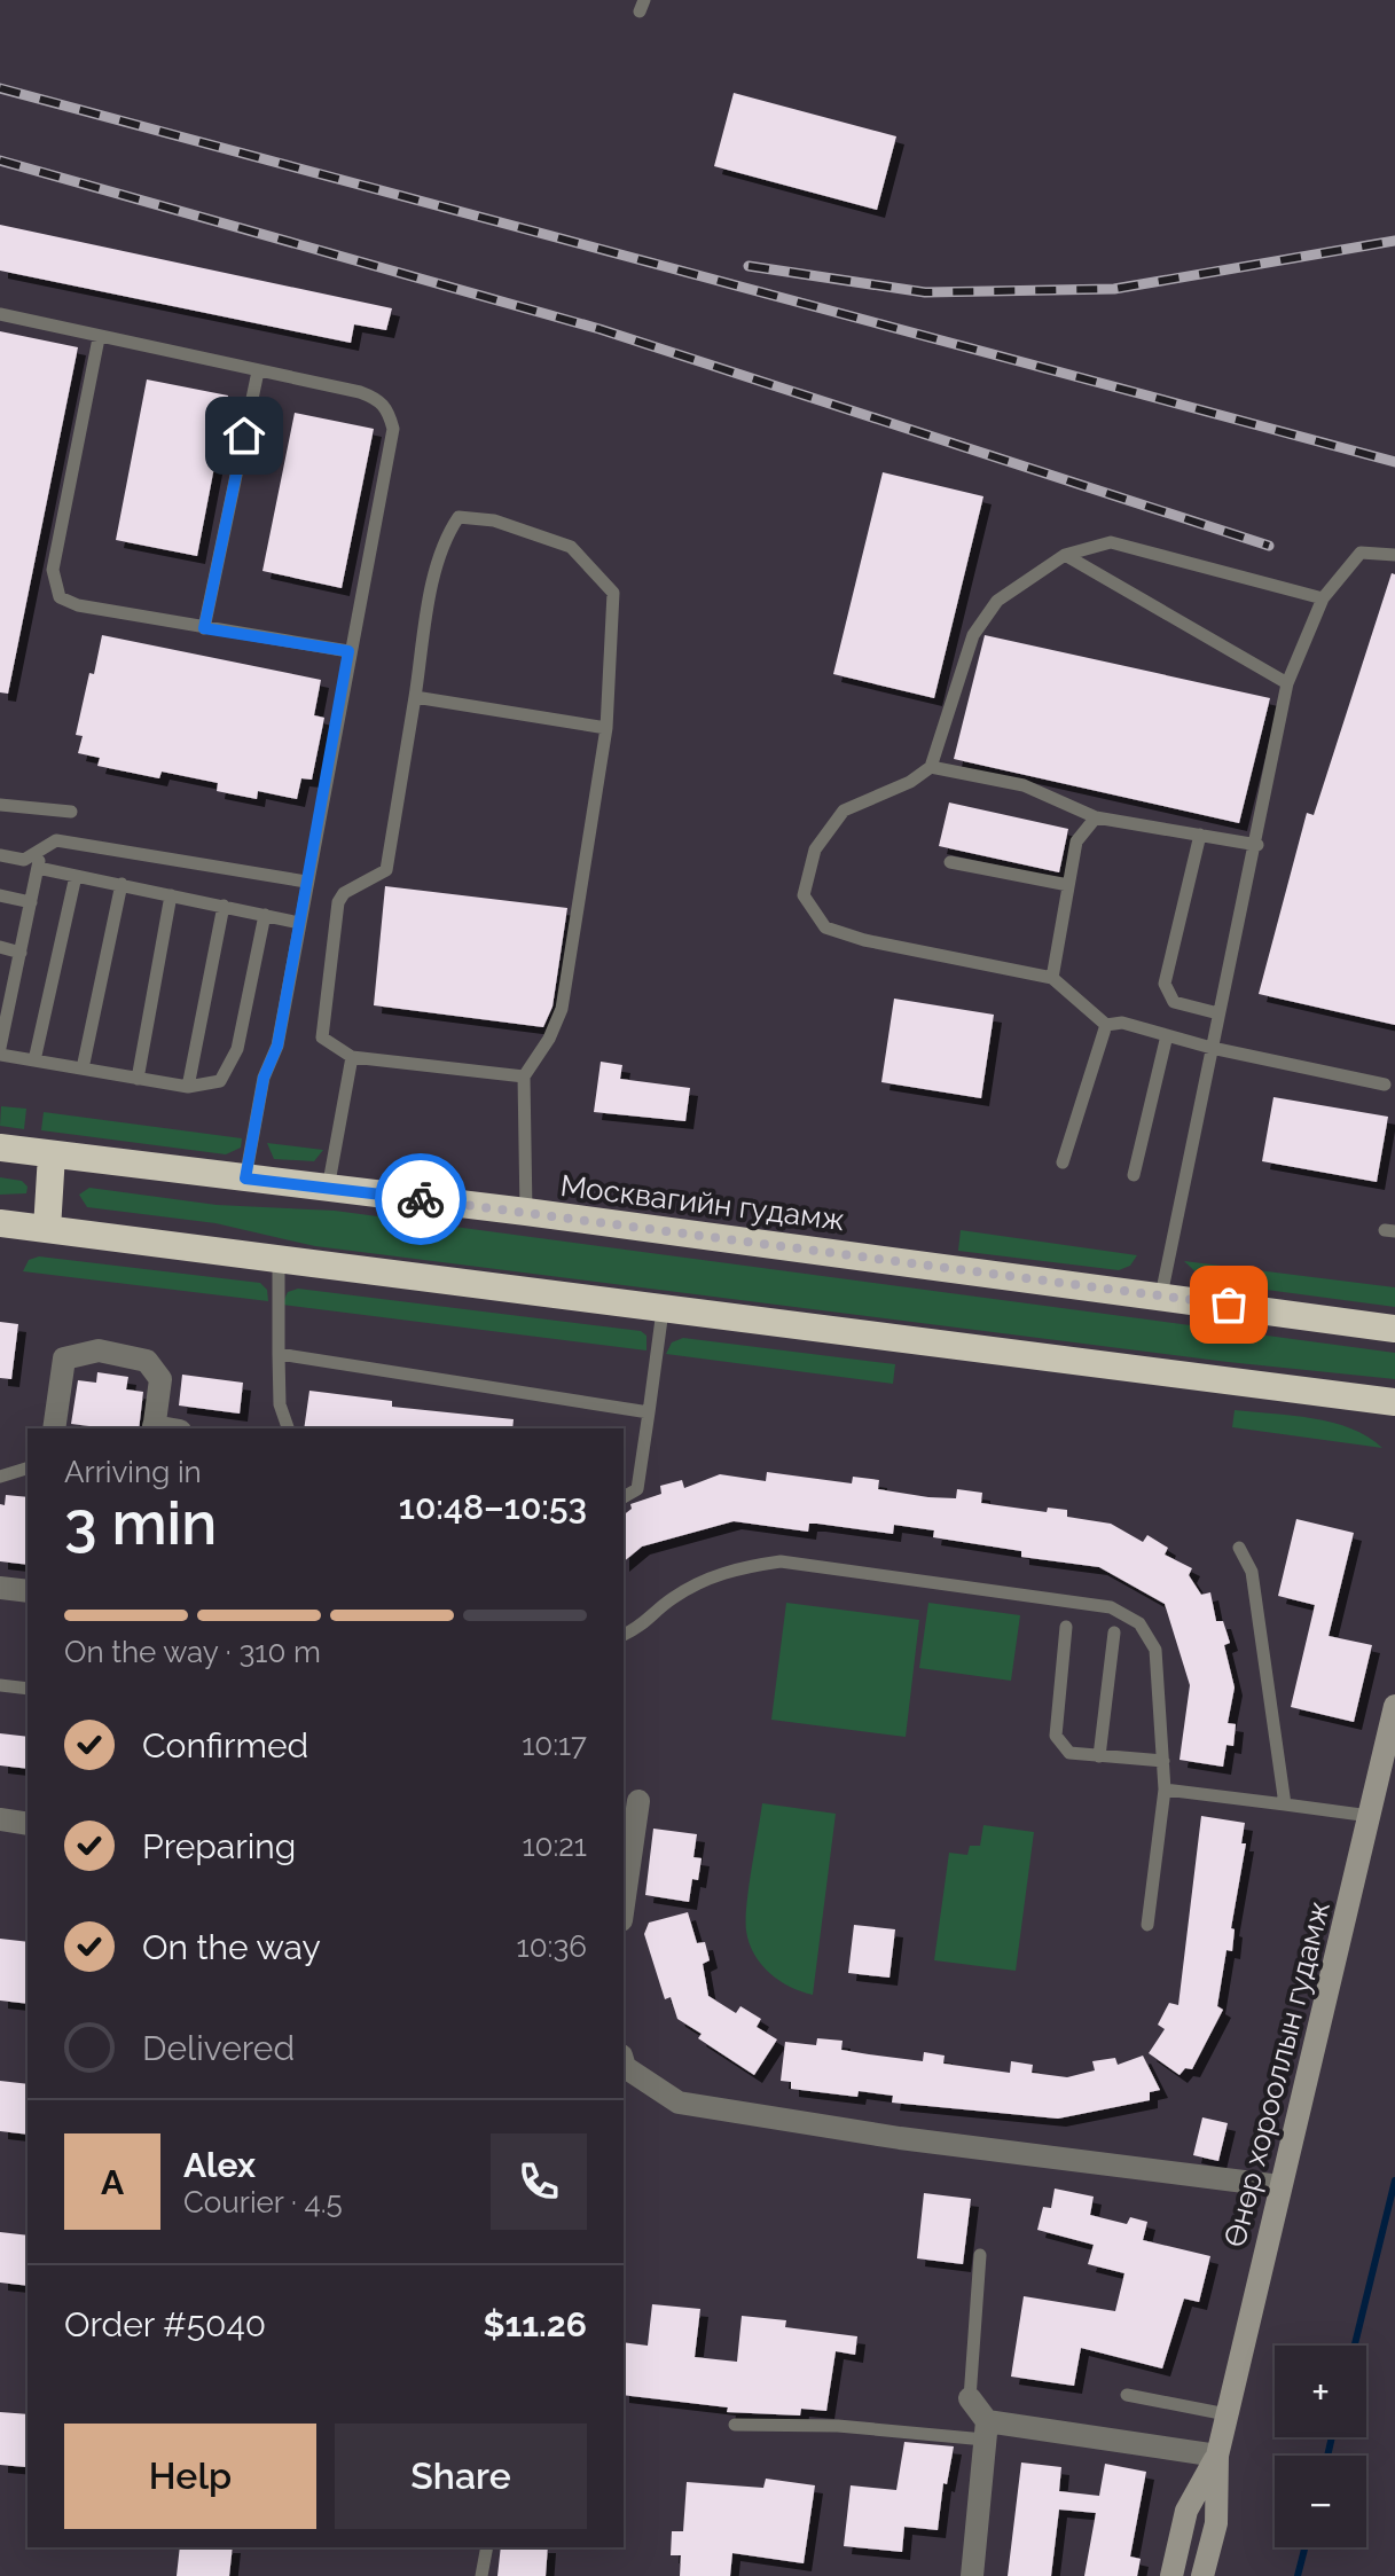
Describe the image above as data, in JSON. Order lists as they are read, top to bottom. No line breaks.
{"streets":{"highway":["Москвагийн гудамж"],"main road":["Өнөр хорооллын гудамж"]},"page":{"heading":["3 min","Arriving in","10:48–10:53"],"panel":["Alex","Courier · 4.5","Order #5040","$11.26"],"bar":"On the way · 310 m","list":[["Confirmed","10:17"],["Preparing","10:21"],["On the way","10:36"],"Delivered"],"round":"A","map_buttons":["+","−"],"buttons":["Help","Share"]}}
